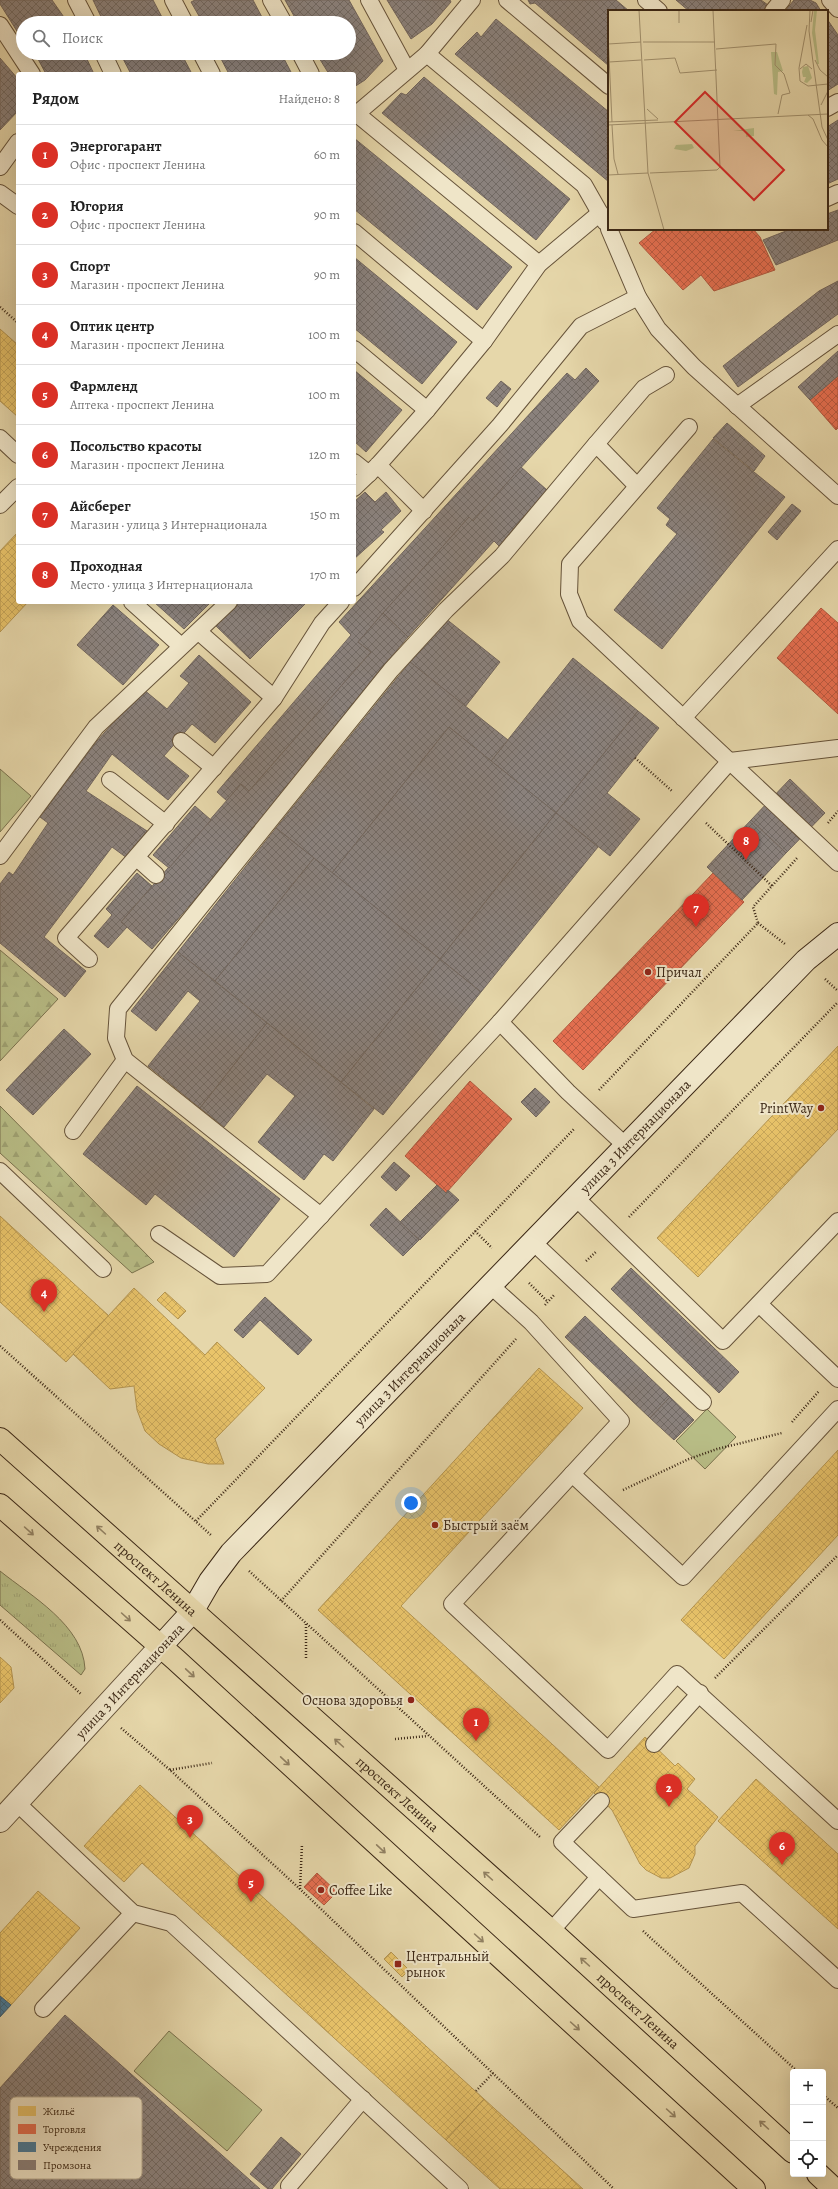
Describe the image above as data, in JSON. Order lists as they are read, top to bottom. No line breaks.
{"streets":{"main road":["проспект Ленина"],"street":["улица 3 Интернационала"]},"crossings":[["улица 3 Интернационала","проспект Ленина"]],"places":{"other":["Причал","PrintWay","Быстрый заём","Основа здоровья","Coffee Like"],"transit":["Центральный рынок"]},"legend":["Жильё","Торговля","Учреждения","Промзона"],"page":{"search":"Поиск","heading":["Рядом","Найдено: 8"],"list":[{"mark":"1","name":"Энергогарант","note":"Офис · проспект Ленина","value":"60 m"},{"mark":"2","name":"Югория","note":"Офис · проспект Ленина","value":"90 m"},{"mark":"3","name":"Спорт","note":"Магазин · проспект Ленина","value":"90 m"},{"mark":"4","name":"Оптик центр","note":"Магазин · проспект Ленина","value":"100 m"},{"mark":"5","name":"Фармленд","note":"Аптека · проспект Ленина","value":"100 m"},{"mark":"6","name":"Посольство красоты","note":"Магазин · проспект Ленина","value":"120 m"},{"mark":"7","name":"Айсберег","note":"Магазин · улица 3 Интернационала","value":"150 m"},{"mark":"8","name":"Проходная","note":"Место · улица 3 Интернационала","value":"170 m"}],"pins":["8","7","4","1","2","3","6","5"],"map_buttons":["+","−"]}}
